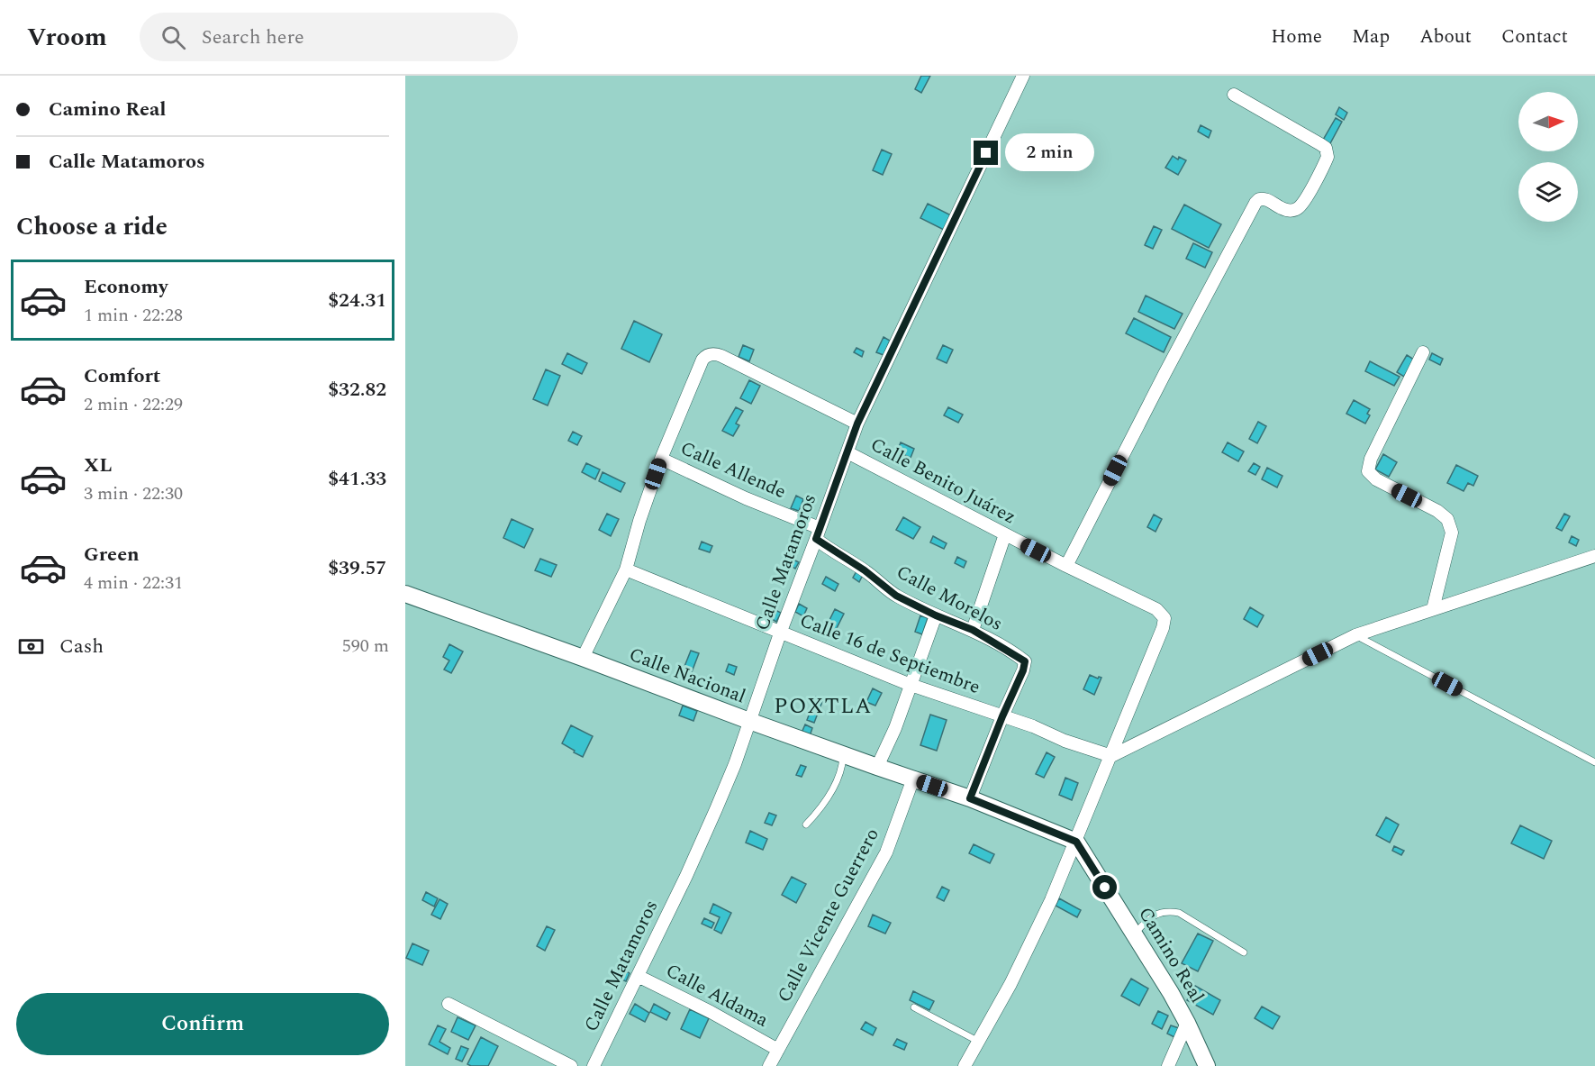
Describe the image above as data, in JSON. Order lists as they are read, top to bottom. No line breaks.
{"streets":{"street":["Calle Allende","Calle Benito Juárez","Calle Matamoros","Calle Morelos","Calle 16 de Septiembre","Calle Nacional","Calle Vicente Guerrero","Camino Real","Calle Aldama"]},"crossings":[["Calle Allende","Calle Benito Juárez"],["Calle Allende","Calle Matamoros"],["Calle Allende","Calle Morelos"],["Calle Benito Juárez","Calle Matamoros"],["Calle Benito Juárez","Calle 16 de Septiembre"],["Calle Matamoros","Calle Morelos"],["Calle Matamoros","Calle 16 de Septiembre"],["Calle Matamoros","Calle Nacional"],["Calle Matamoros","Calle Aldama"],["Calle Morelos","Calle 16 de Septiembre"],["Calle Morelos","Calle Nacional"],["Calle Nacional","Calle Vicente Guerrero"],["Calle Nacional","Camino Real"],["Calle Vicente Guerrero","Calle Aldama"]],"districts":["POXTLA"],"north":"right","page":{"header":"Vroom","search":"Search here","nav":["Home","Map","About","Contact"],"banner":["Camino Real","Calle Matamoros"],"bubble":"2 min","heading":"Choose a ride","list":[{"name":"Economy","note":"1 min · 22:28","value":"$24.31"},{"name":"Comfort","note":"2 min · 22:29","value":"$32.82"},{"name":"XL","note":"3 min · 22:30","value":"$41.33"},{"name":"Green","note":"4 min · 22:31","value":"$39.57"}],"pay":["Cash","590 m"],"buttons":"Confirm"}}
